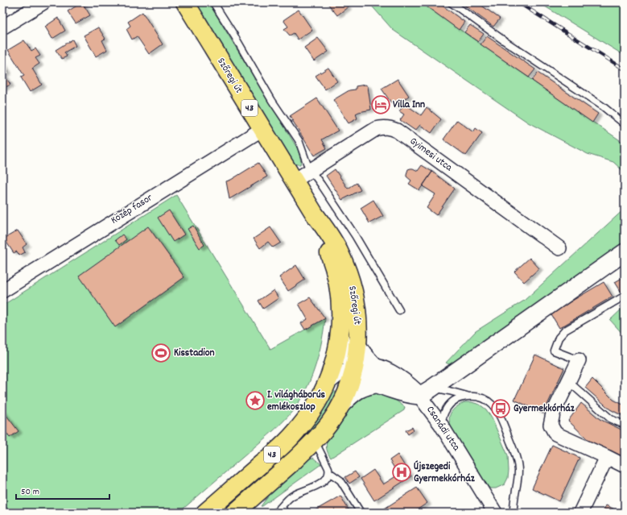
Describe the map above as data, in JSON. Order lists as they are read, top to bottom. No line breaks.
{"streets":{"main road":["Szőregi út","43"],"street":["Gyimesi utca","Közép fasor","Csanádi utca"]},"crossings":[["Szőregi út","43"],["Szőregi út","Gyimesi utca"],["Szőregi út","Közép fasor"],["Szőregi út","Csanádi utca"],["43","Csanádi utca"]],"places":{"hotel":["Villa Inn"],"sports":["Kisstadion"],"place":["I. világháborús emlékoszlop"],"bus stop":["Gyermekkórház"],"hospital":["Újszegedi Gyermekkórház"]},"scale_bar":"50 m"}
